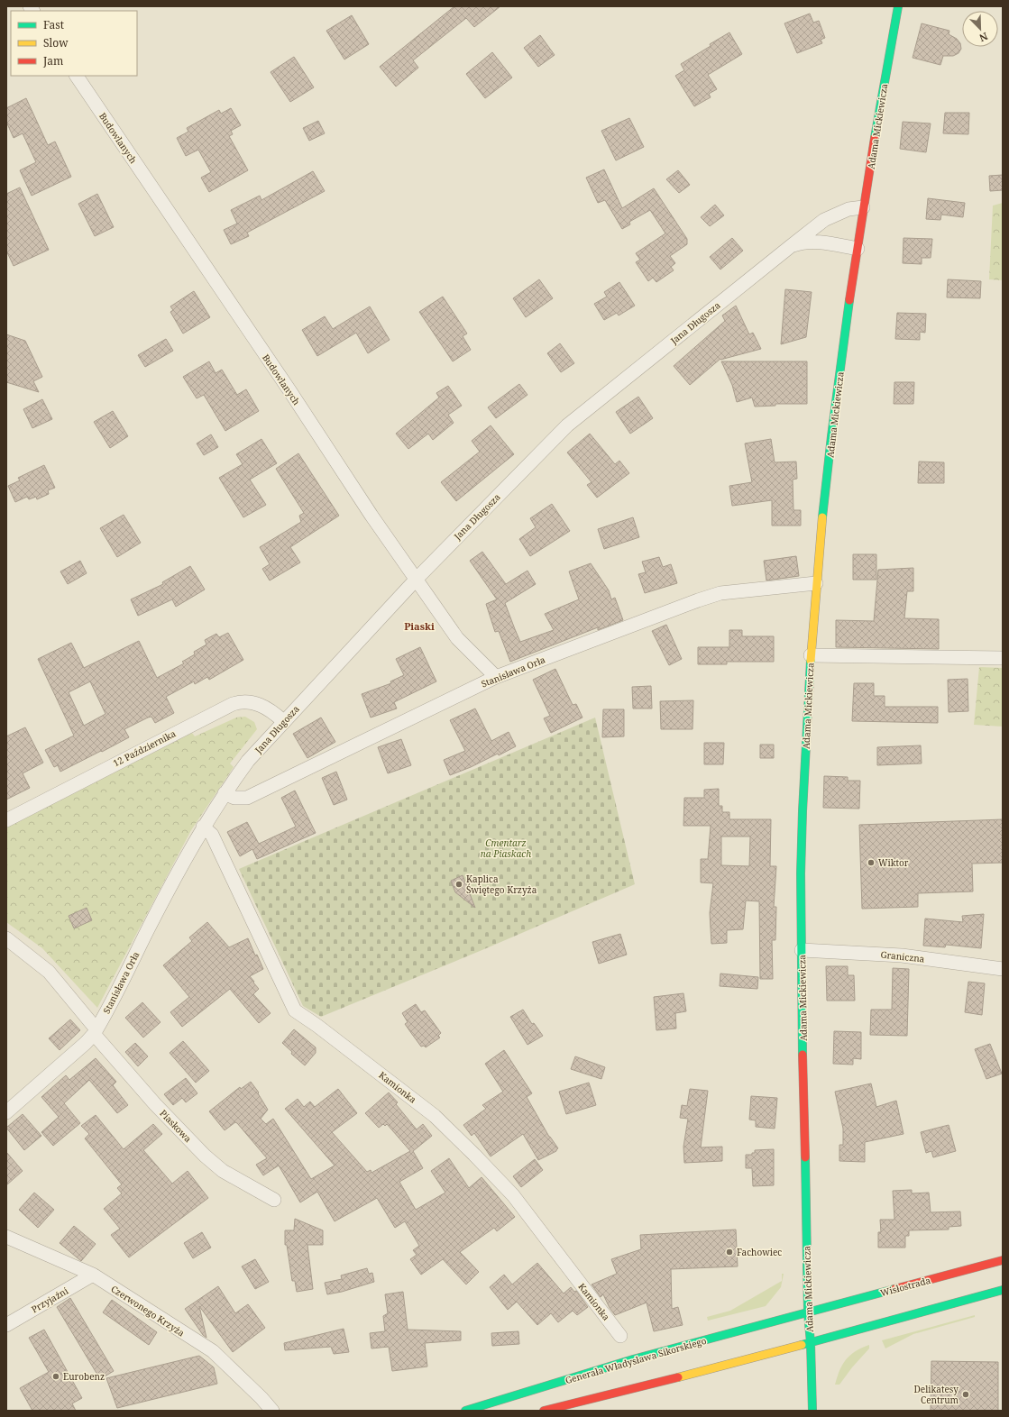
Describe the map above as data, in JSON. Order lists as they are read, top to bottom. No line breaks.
{"streets":{"street":["Adama Mickiewicza","Budowlanych","Jana Długosza","Stanisława Orła","12 Października","Graniczna","Kamionka","Piaskowa","Wisłostrada","Przyjaźni","Czerwonego Krzyża","Generała Władysława Sikorskiego"]},"crossings":[["Adama Mickiewicza","Jana Długosza"],["Adama Mickiewicza","Stanisława Orła"],["Adama Mickiewicza","Graniczna"],["Adama Mickiewicza","Wisłostrada"],["Adama Mickiewicza","Generała Władysława Sikorskiego"],["Budowlanych","Jana Długosza"],["Budowlanych","Stanisława Orła"],["Jana Długosza","Stanisława Orła"],["Jana Długosza","12 Października"],["Jana Długosza","Kamionka"],["Stanisława Orła","Kamionka"],["Stanisława Orła","Piaskowa"],["Wisłostrada","Generała Władysława Sikorskiego"],["Przyjaźni","Czerwonego Krzyża"]],"districts":["Piaski"],"parks":["Cmentarz na Piaskach"],"places":["Wiktor","Kaplica Świętego Krzyża","Fachowiec","Eurobenz","Delikatesy Centrum"],"legend":["Fast","Slow","Jam"],"north":"bottom right"}
